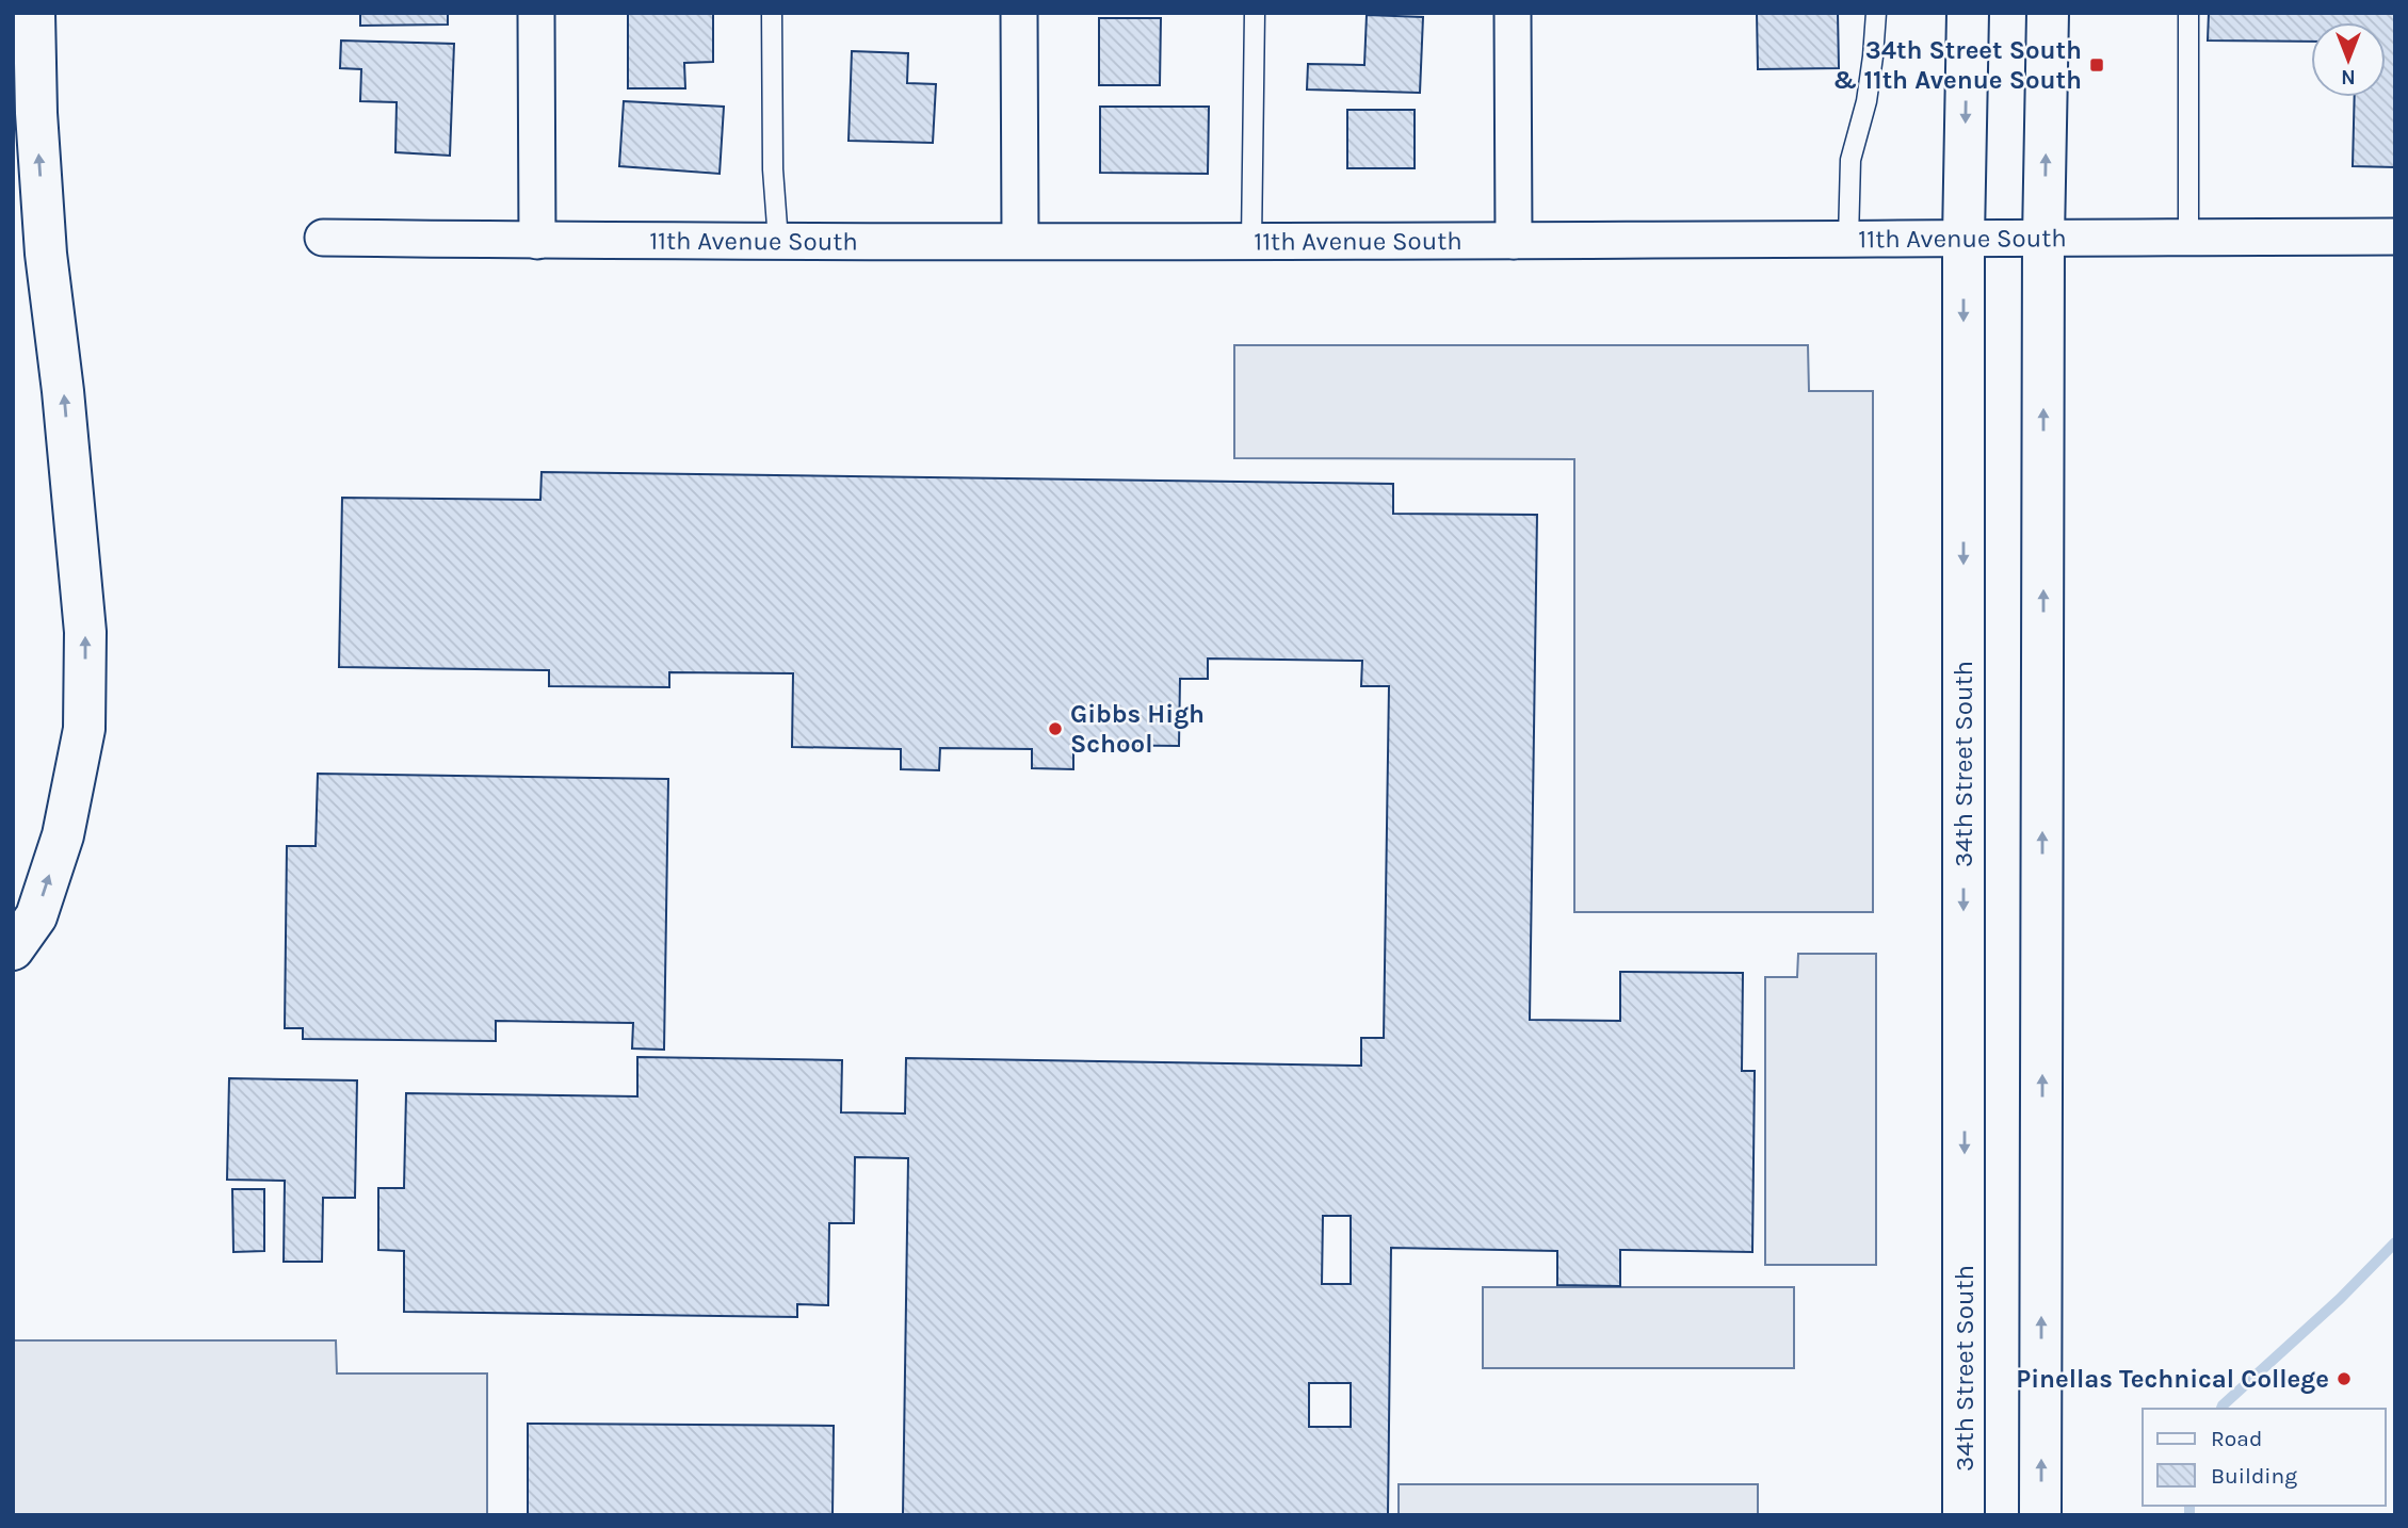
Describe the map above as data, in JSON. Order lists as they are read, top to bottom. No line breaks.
{"streets":{"highway":["34th Street South"],"street":["11th Avenue South"]},"crossings":[["11th Avenue South","34th Street South"]],"places":{"transit":["34th Street South & 11th Avenue South"],"other":["Gibbs High School","Pinellas Technical College"]},"legend":["Road","Building"],"north":"bottom"}
